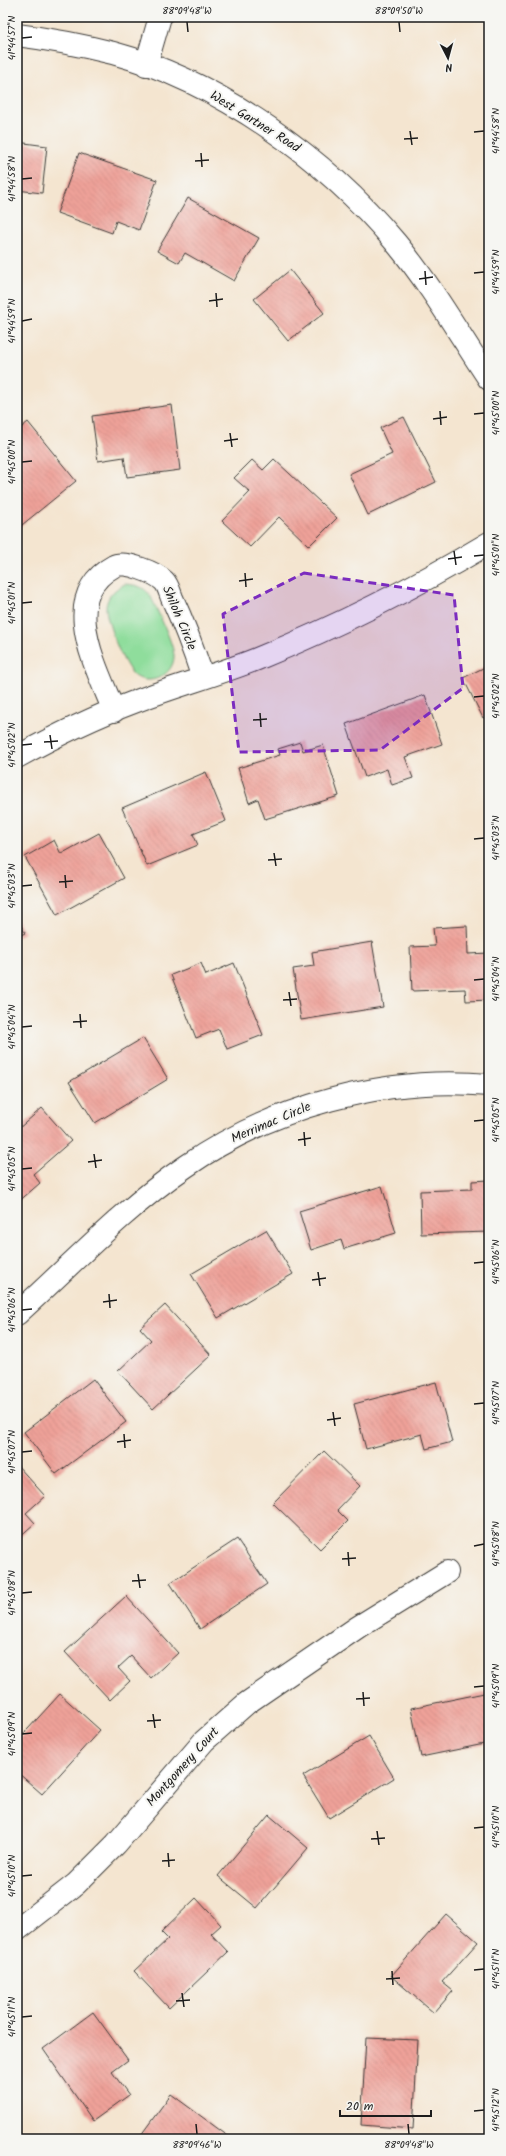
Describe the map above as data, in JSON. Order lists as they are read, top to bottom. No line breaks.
{"streets":{"street":["West Gartner Road","Shiloh Circle","Merrimac Circle","Montgomery Court"]},"scale_bar":"20 m","north":"bottom","coordinates":["88°09'48\"W","88°09'50\"W","41°44'57\"N","41°44'58\"N","41°44'59\"N","41°45'00\"N","41°45'01\"N","41°45'02\"N","41°45'03\"N","41°45'04\"N","41°45'05\"N","41°45'06\"N","41°45'07\"N","41°45'08\"N","41°45'09\"N","41°45'10\"N","41°45'11\"N","41°45'12\"N","88°09'46\"W"]}
